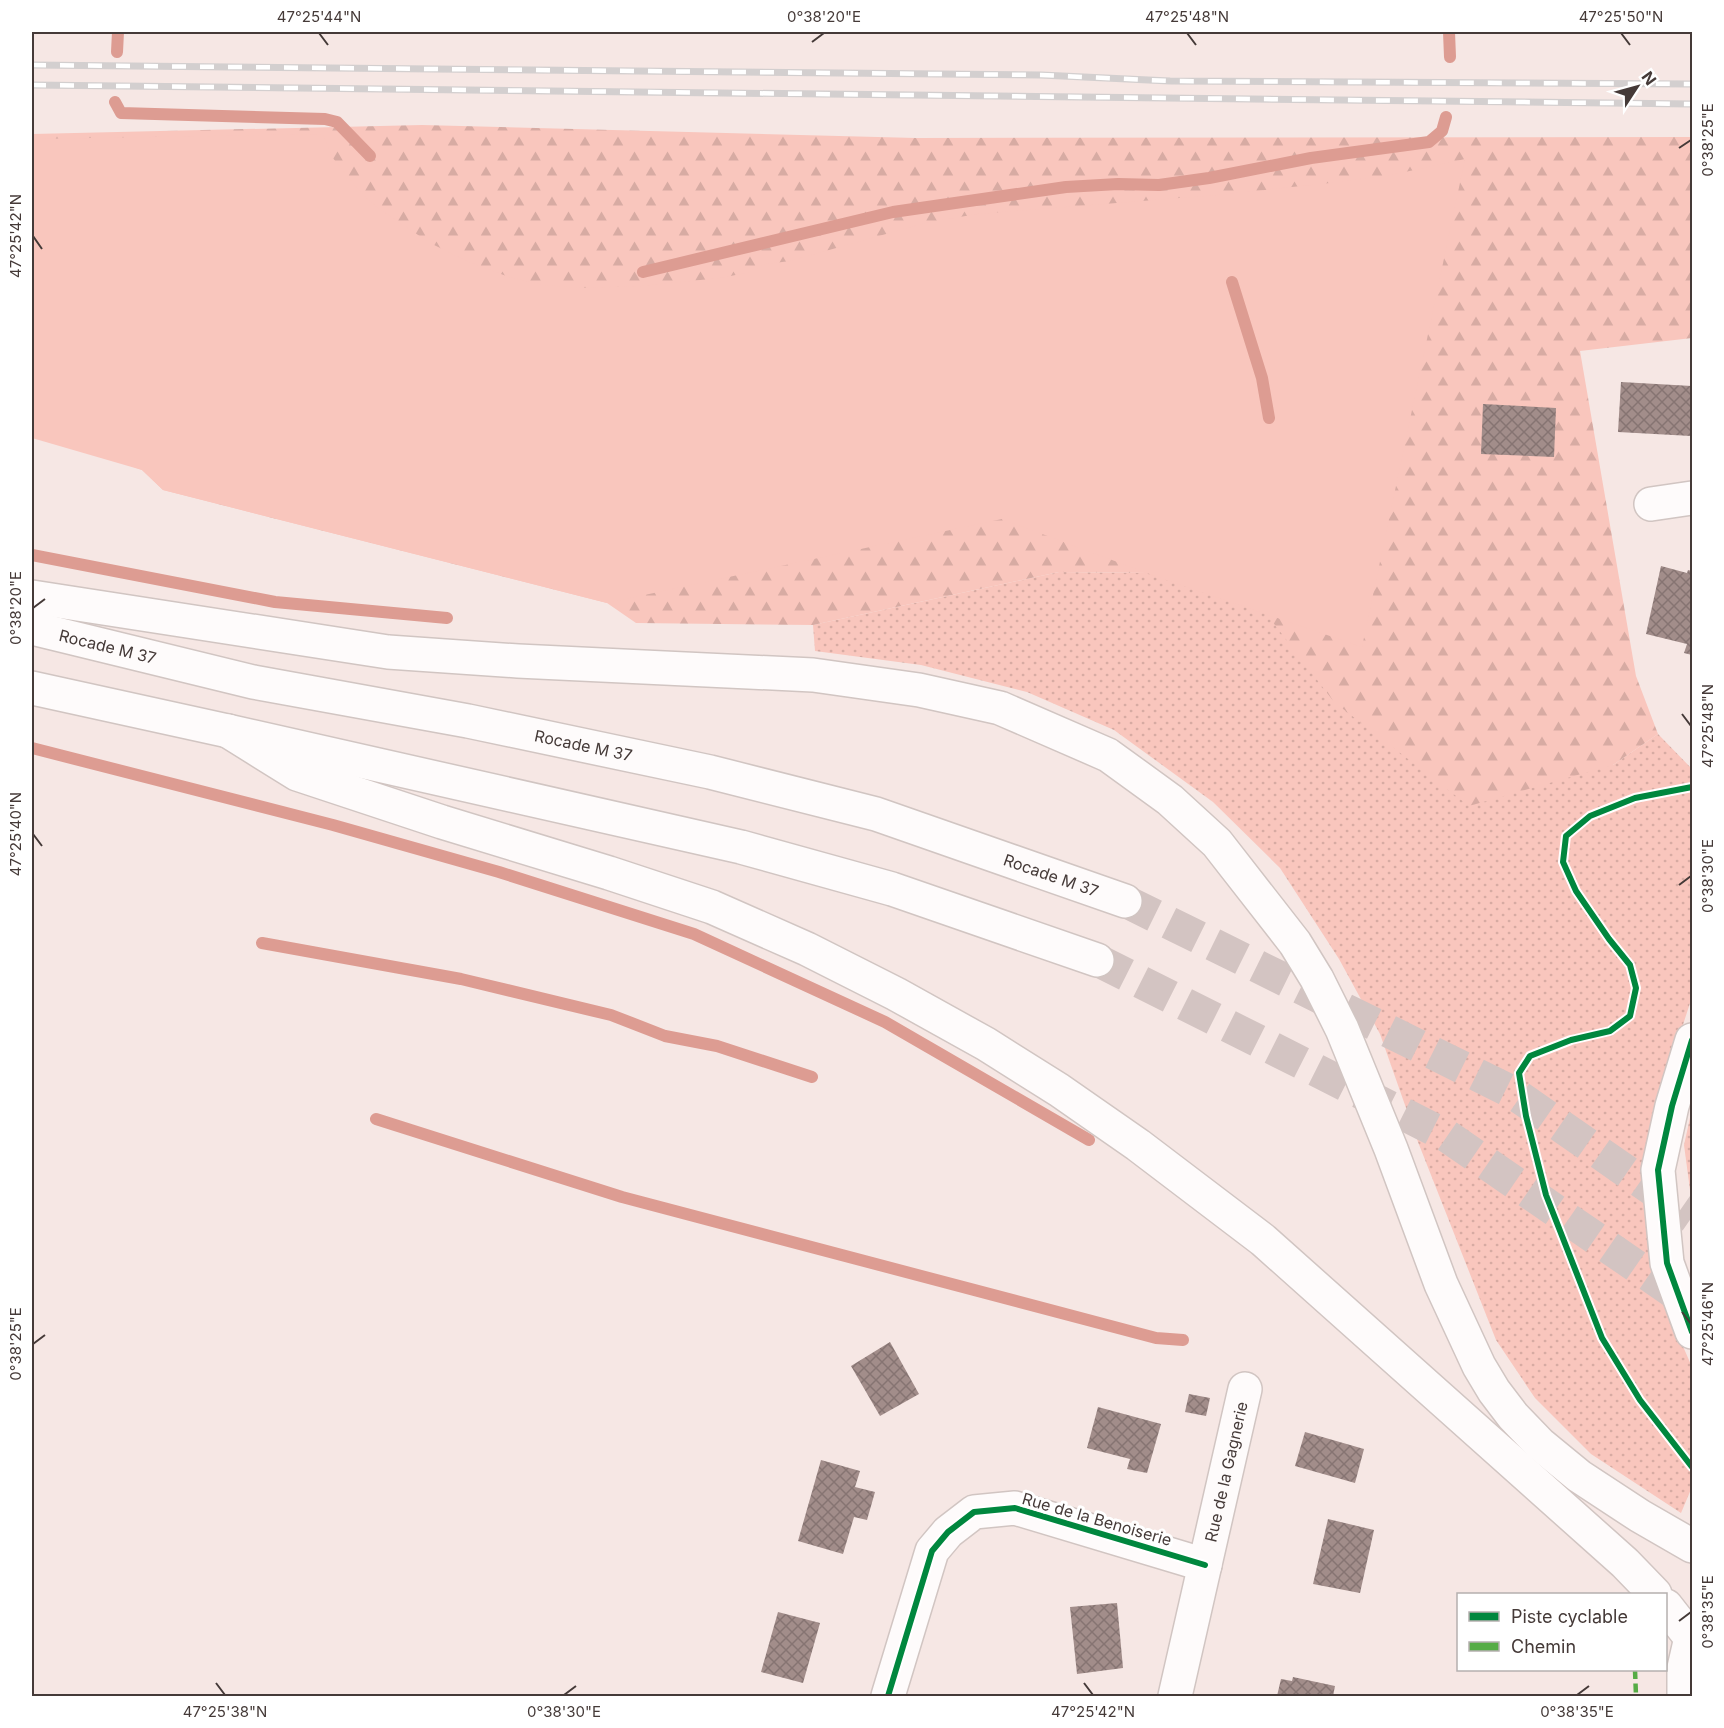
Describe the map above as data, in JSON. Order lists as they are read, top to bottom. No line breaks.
{"streets":{"main road":["Rocade M 37","Rue de la Gagnerie","Rue de la Benoiserie"]},"crossings":[["Rue de la Gagnerie","Rue de la Benoiserie"]],"legend":["Piste cyclable","Chemin"],"north":"top right","coordinates":["47°25'44\"N","0°38'20\"E","47°25'48\"N","47°25'50\"N","0°38'25\"E","47°25'42\"N","47°25'40\"N","0°38'30\"E","47°25'46\"N","0°38'35\"E","47°25'38\"N"]}
